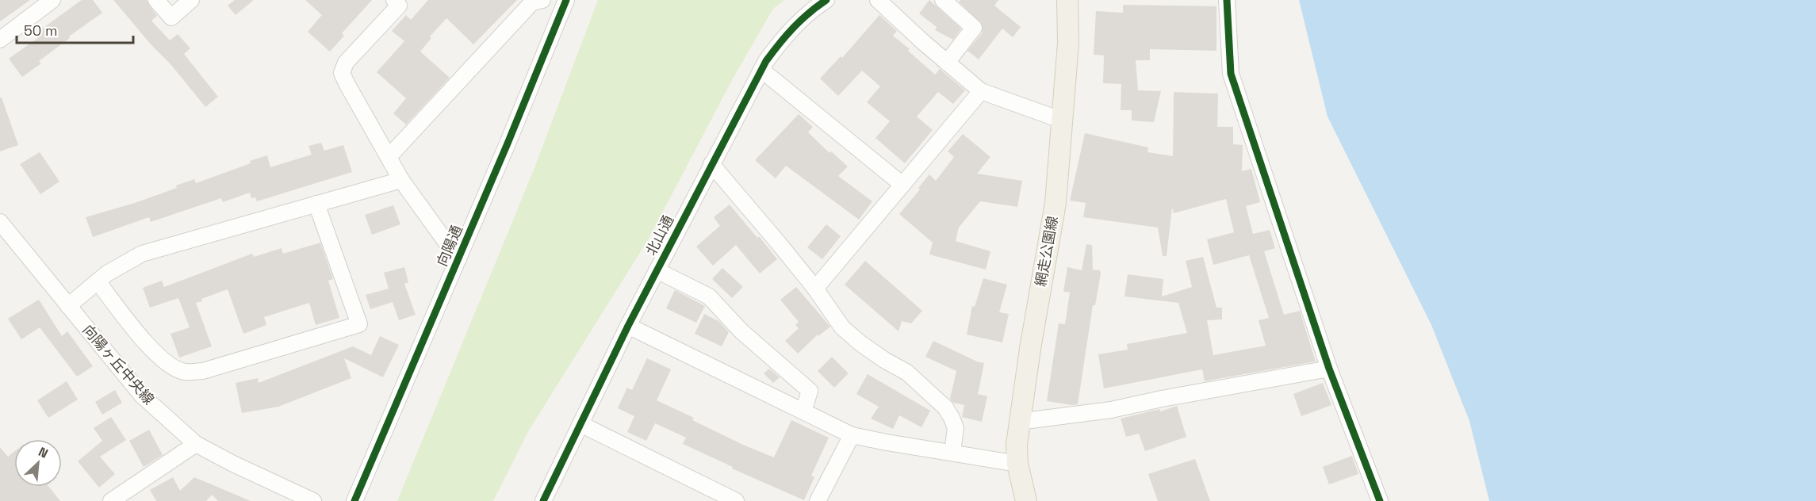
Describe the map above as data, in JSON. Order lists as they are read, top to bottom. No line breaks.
{"streets":{"main road":["網走公園線"],"street":["北山通","向陽通","向陽ヶ丘中央線"]},"scale_bar":"50 m","north":"top right"}
